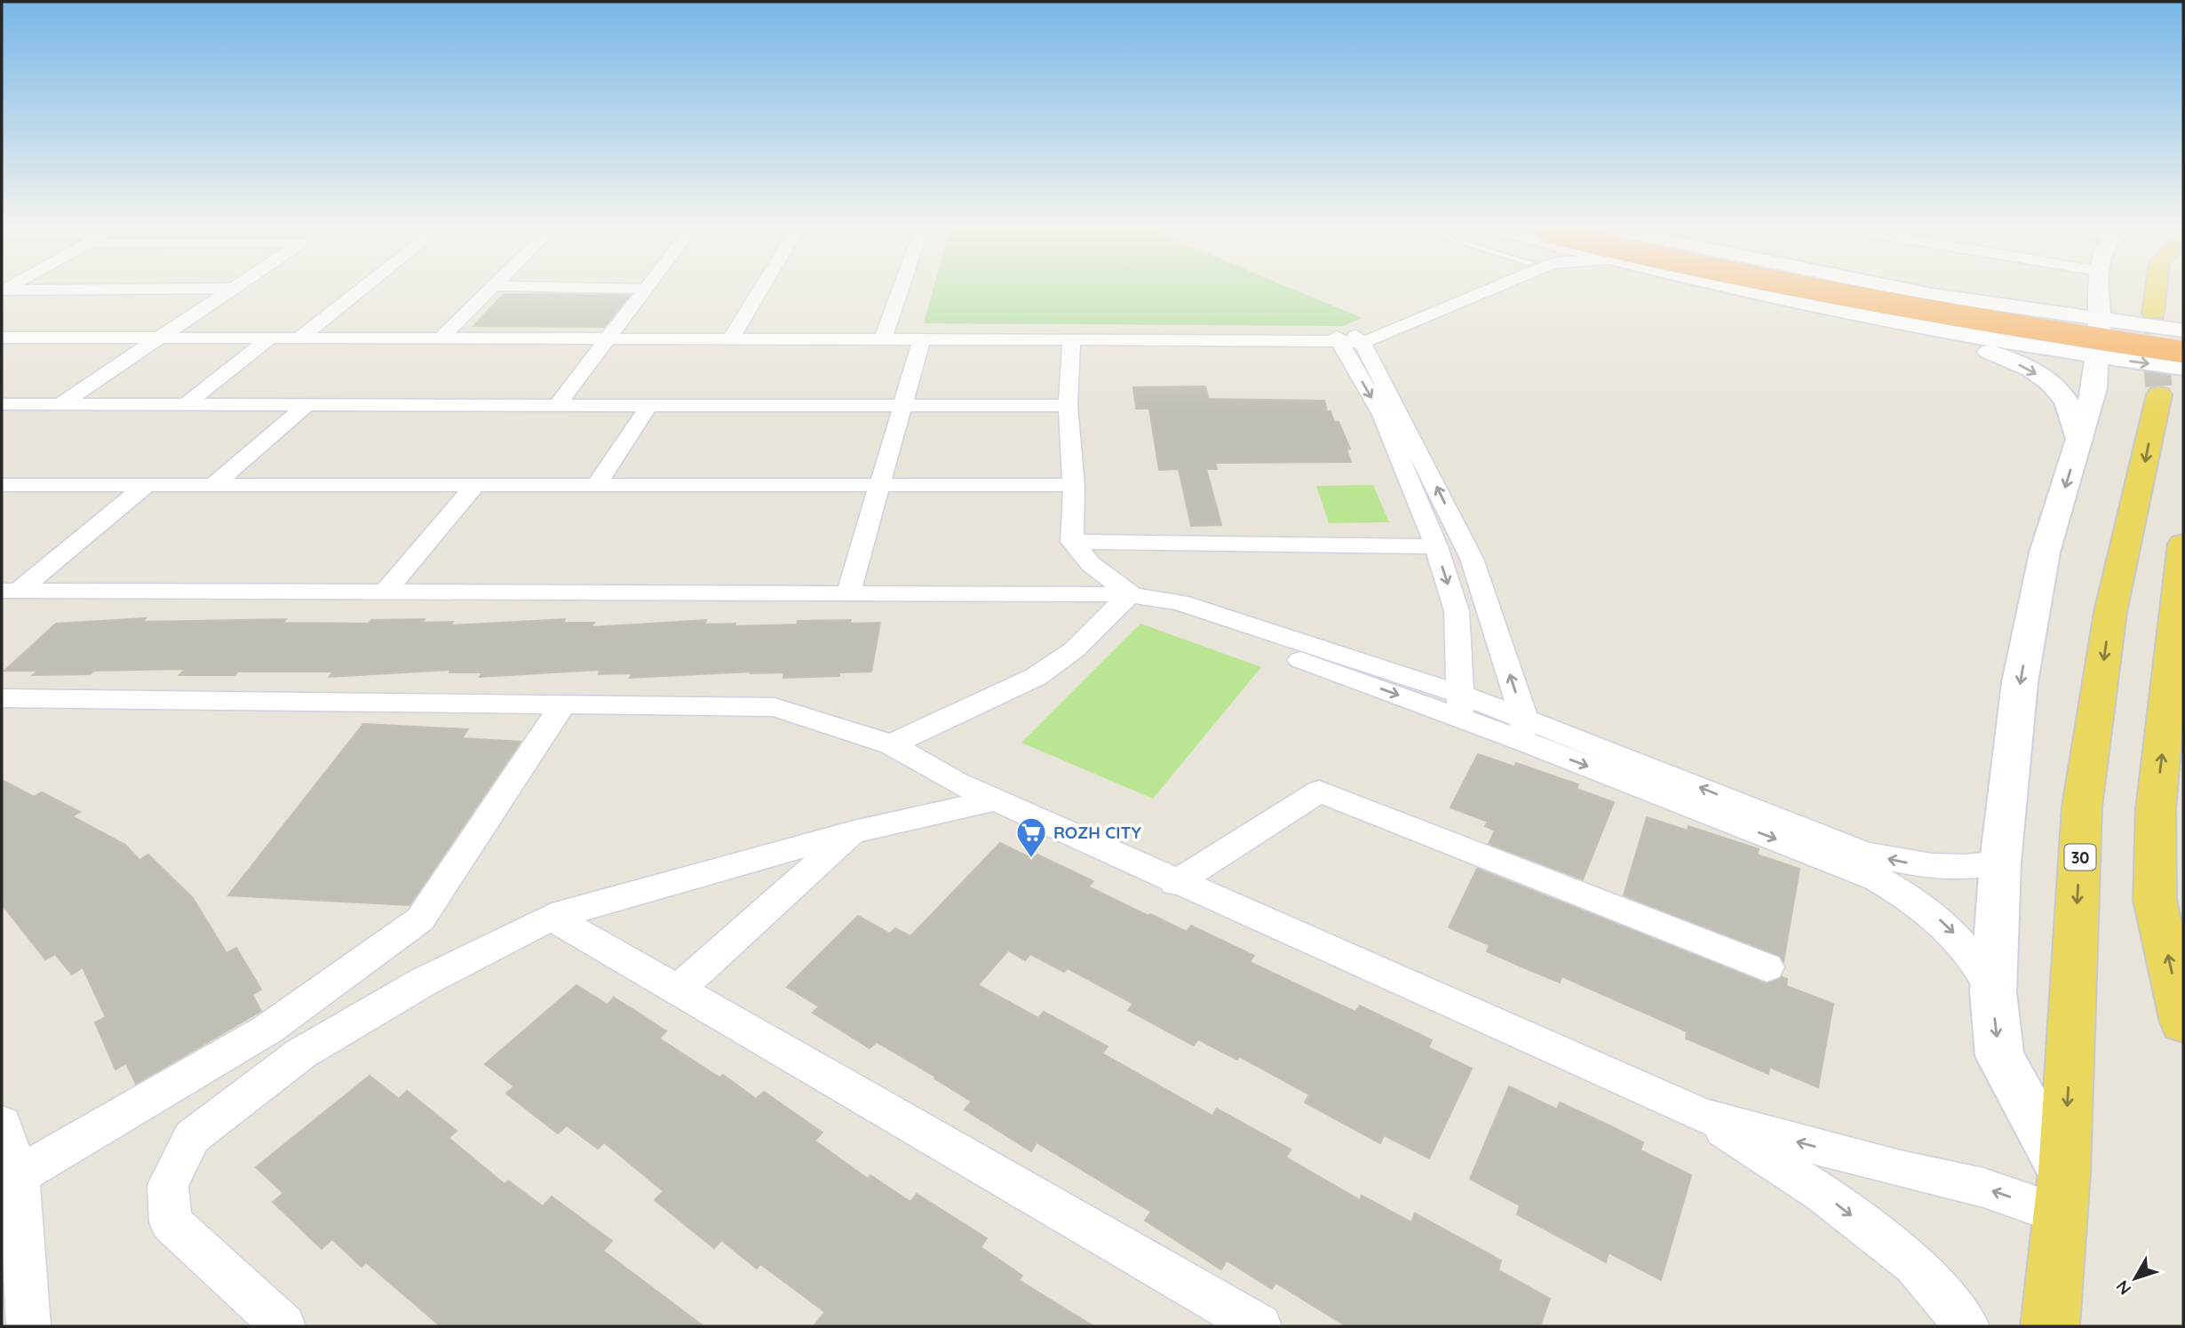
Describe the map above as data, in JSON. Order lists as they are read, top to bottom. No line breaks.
{"streets":{"main road":["30"]},"places":{"supermarket":["ROZH CITY"]},"north":"bottom left"}
